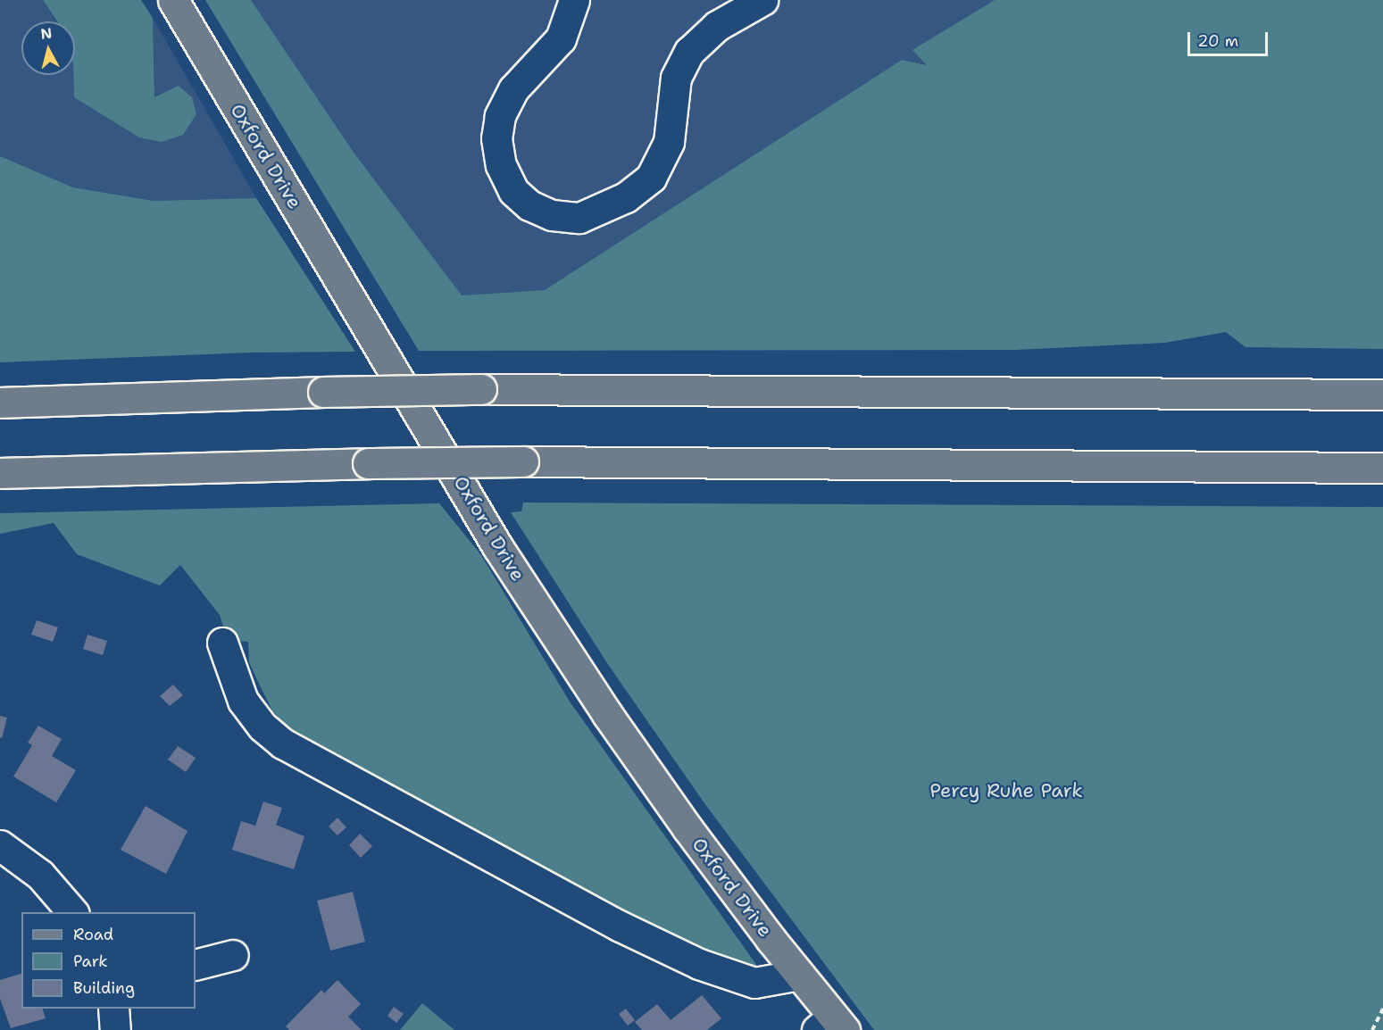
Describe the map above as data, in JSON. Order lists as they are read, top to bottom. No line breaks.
{"streets":{"main road":["Oxford Drive"]},"parks":["Percy Ruhe Park"],"legend":["Road","Park","Building"],"scale_bar":"20 m","north":"top"}
